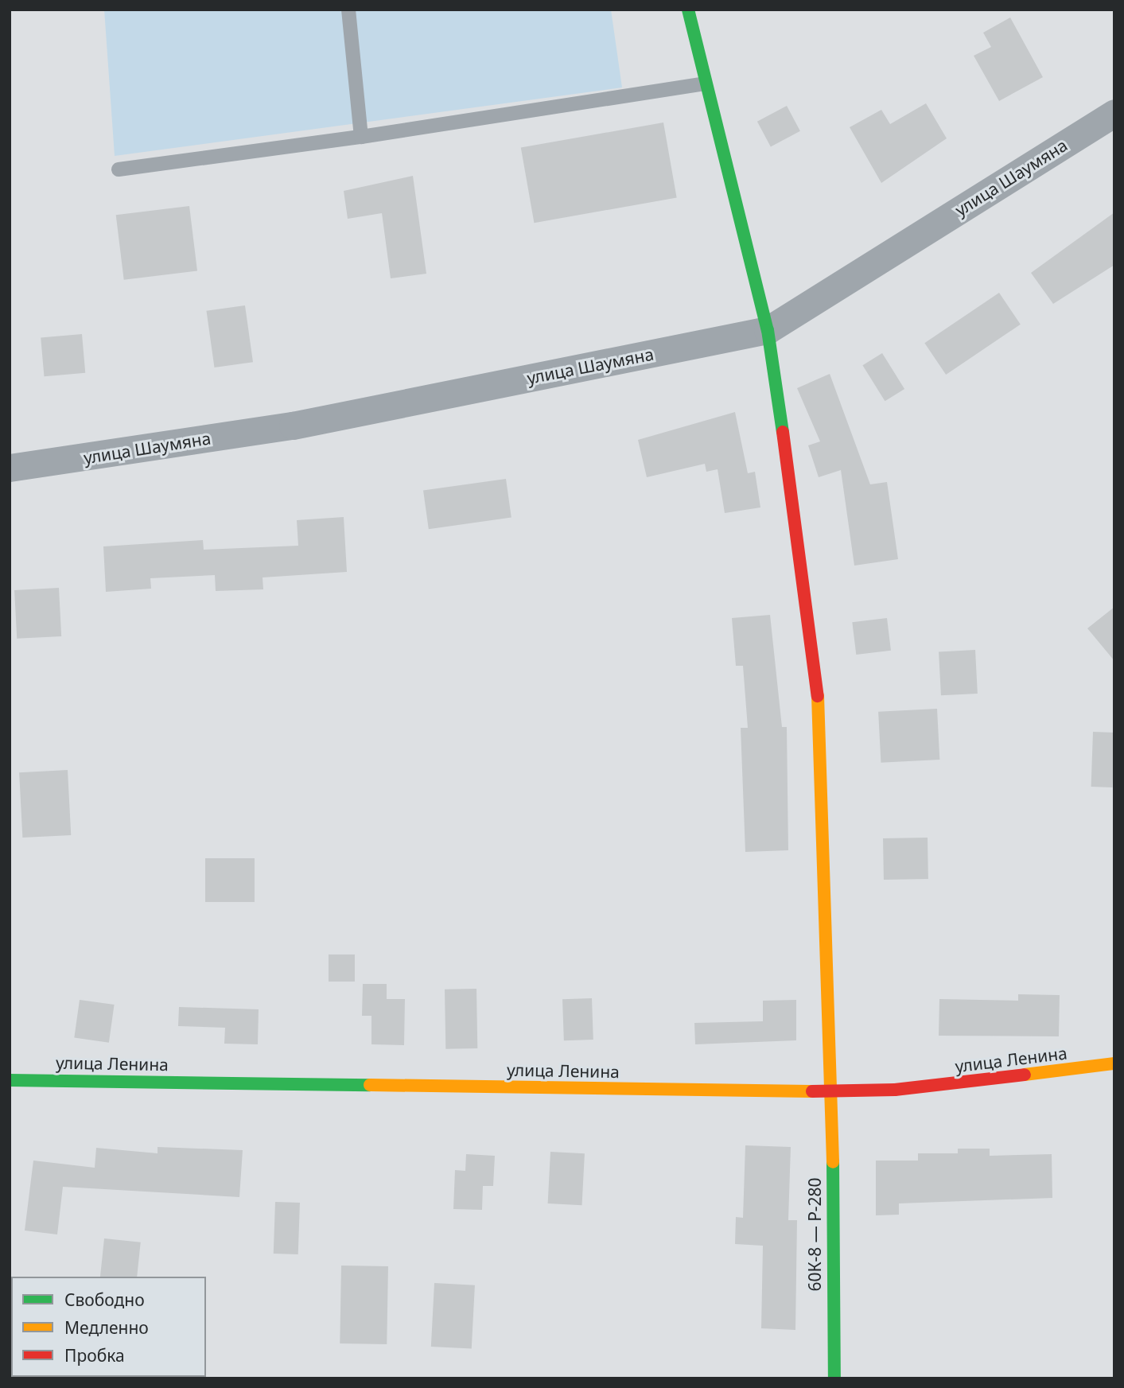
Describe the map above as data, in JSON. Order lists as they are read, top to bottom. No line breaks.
{"streets":{"street":["улица Шаумяна","улица Ленина","60К-8 — Р-280"]},"crossings":[["улица Шаумяна","60К-8 — Р-280"],["улица Ленина","60К-8 — Р-280"]],"legend":["Свободно","Медленно","Пробка"]}
